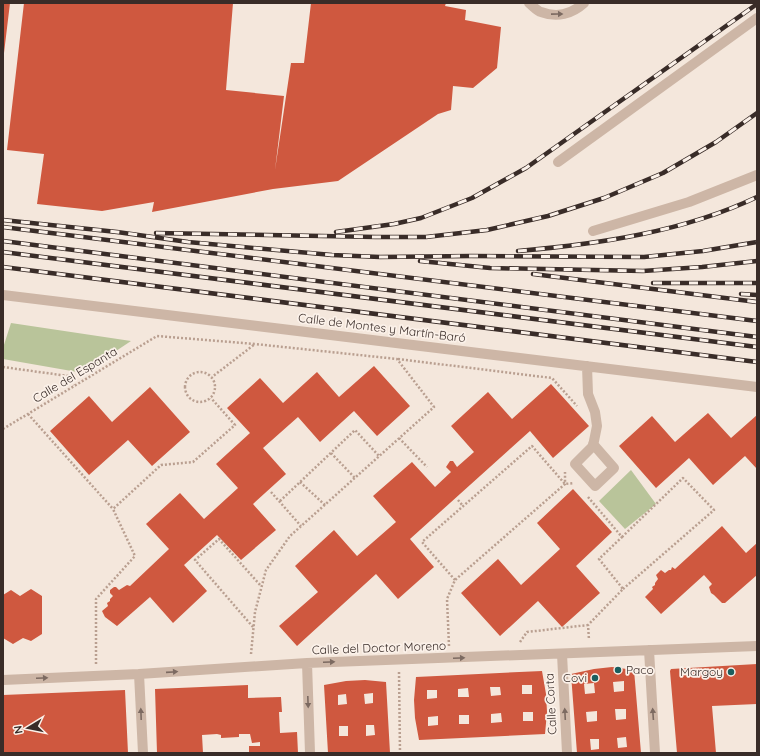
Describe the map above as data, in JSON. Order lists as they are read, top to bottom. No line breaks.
{"streets":{"street":["Calle de Montes y Martín-Baró","Calle del Doctor Moreno","Calle Corta"],"path":["Calle del Espanta"]},"crossings":[["Calle del Doctor Moreno","Calle Corta"]],"one_way":["Calle del Doctor Moreno"],"places":["Paco","Margoy","Covi"],"north":"left"}
